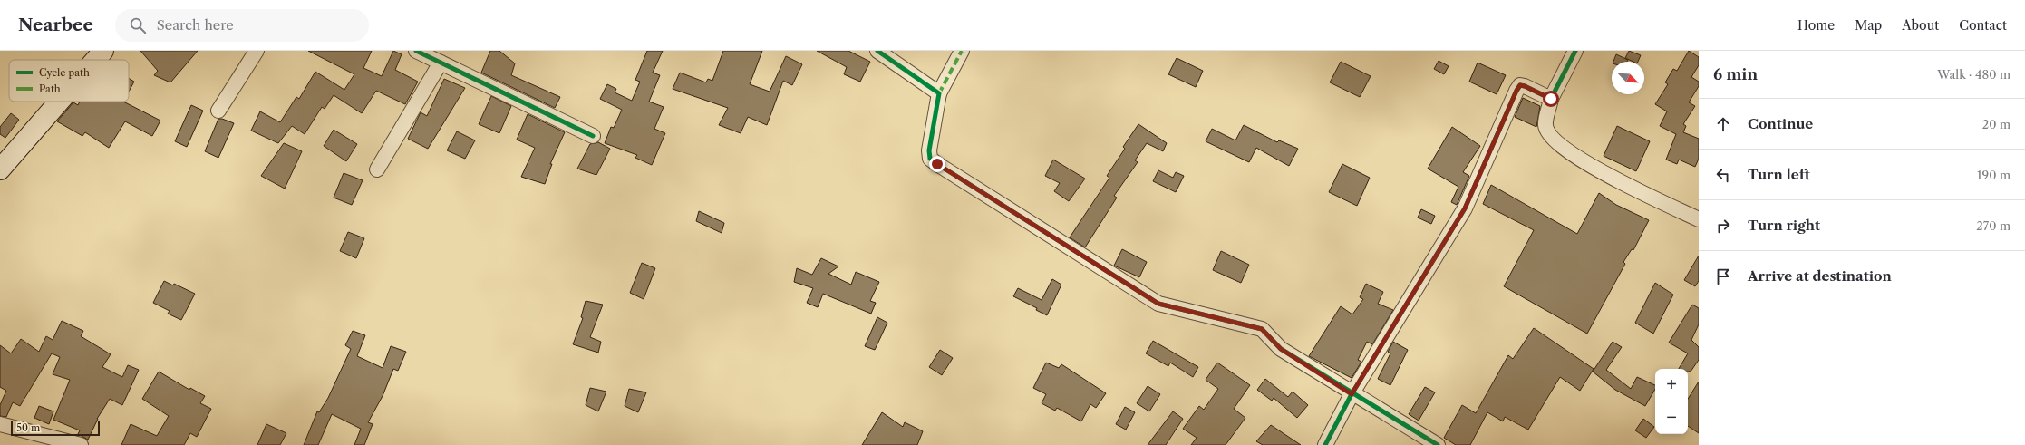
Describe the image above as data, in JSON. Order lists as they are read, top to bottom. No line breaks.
{"legend":["Cycle path","Path"],"scale_bar":"50 m","north":"bottom right","page":{"header":"Nearbee","search":"Search here","nav":["Home","Map","About","Contact"],"heading":["6 min","Walk · 480 m"],"list":[["Continue","20 m"],["Turn left","190 m"],["Turn right","270 m"],"Arrive at destination"],"map_buttons":["+","−"],"scale":"50 m"}}
